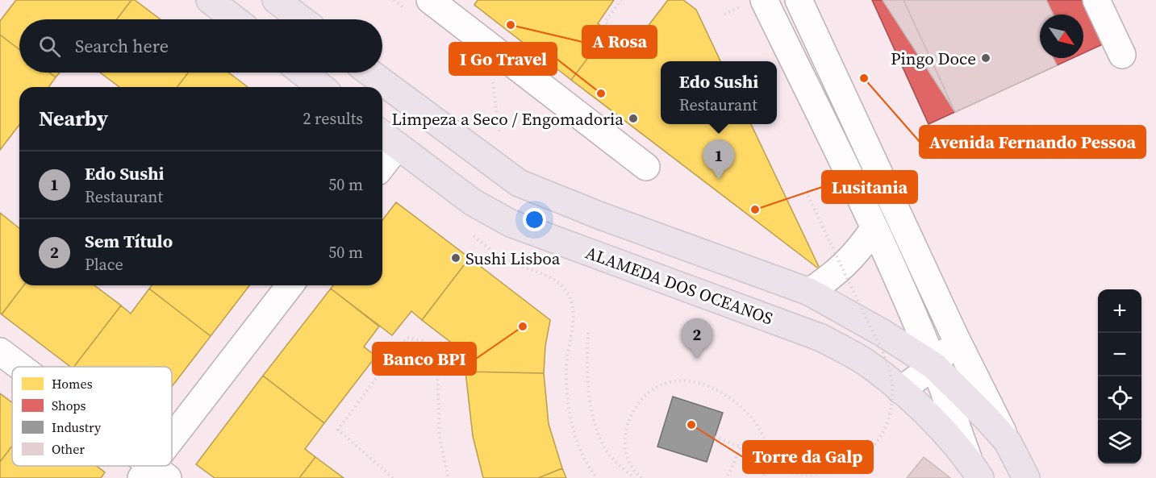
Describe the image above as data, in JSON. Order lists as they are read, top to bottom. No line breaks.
{"streets":{"main road":["ALAMEDA DOS OCEANOS"]},"places":["A Rosa","Pingo Doce","Avenida Fernando Pessoa","I Go Travel","Limpeza a Seco / Engomadoria","Lusitania","Sushi Lisboa","Banco BPI","Torre da Galp"],"legend":["Homes","Shops","Industry","Other"],"north":"bottom right","page":{"search":"Search here","popup":["Edo Sushi","Restaurant"],"heading":["Nearby","2 results"],"pins":["1","2"],"list":[{"mark":"1","name":"Edo Sushi","note":"Restaurant","value":"50 m"},{"mark":"2","name":"Sem Título","note":"Place","value":"50 m"}],"map_buttons":["+","−"]}}
